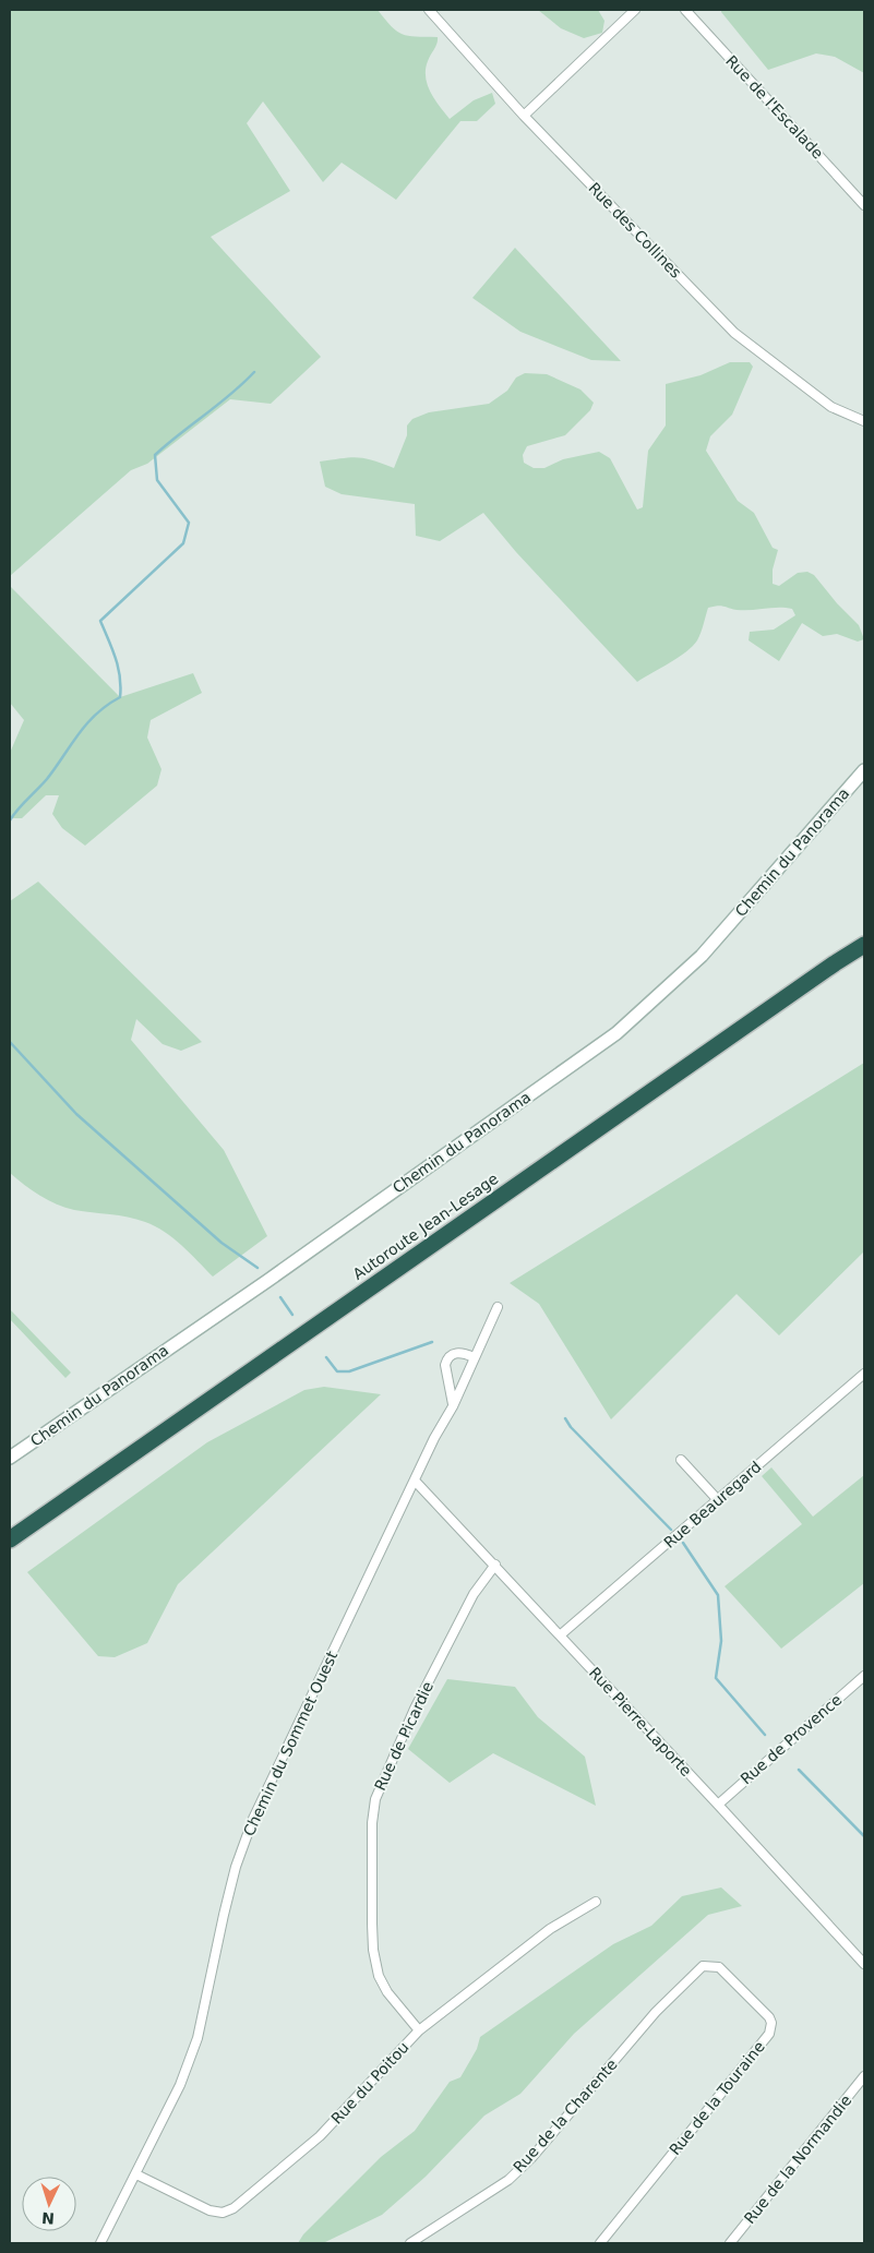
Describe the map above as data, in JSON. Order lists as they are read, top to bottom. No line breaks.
{"streets":{"highway":["Autoroute Jean-Lesage"],"street":["Rue de l'Escalade","Rue des Collines","Chemin du Panorama","Rue Beauregard","Rue Pierre-Laporte","Rue de Picardie","Rue de Provence","Chemin du Sommet Ouest","Rue du Poitou","Rue de la Touraine","Rue de la Charente","Rue de la Normandie"]},"crossings":[["Rue Beauregard","Rue Pierre-Laporte"],["Rue Pierre-Laporte","Rue de Picardie"],["Rue Pierre-Laporte","Rue de Provence"],["Rue Pierre-Laporte","Chemin du Sommet Ouest"],["Rue de Picardie","Rue du Poitou"],["Chemin du Sommet Ouest","Rue du Poitou"],["Rue de la Touraine","Rue de la Charente"]],"north":"bottom"}
